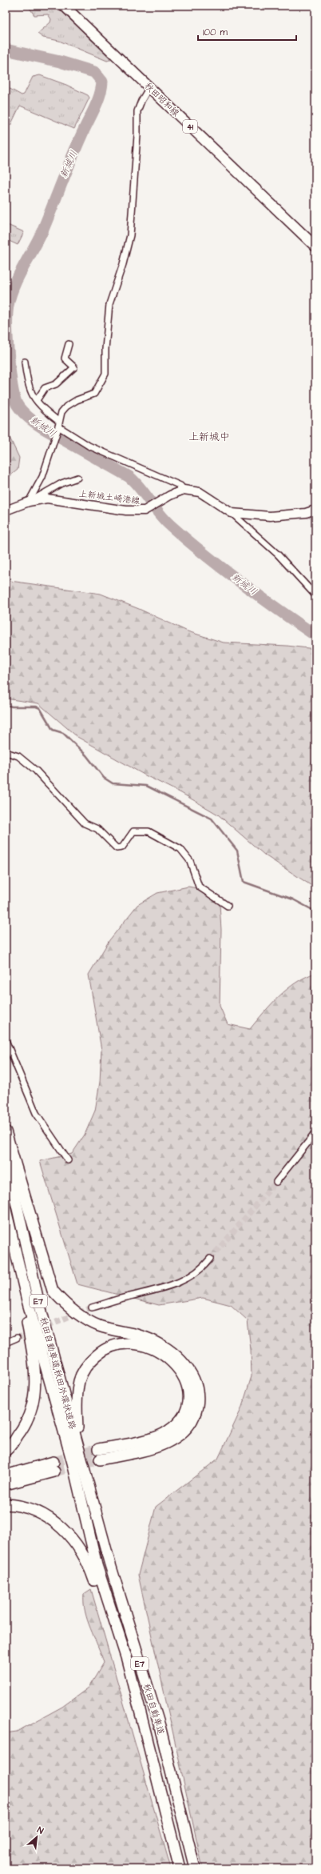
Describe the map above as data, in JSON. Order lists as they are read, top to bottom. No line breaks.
{"streets":{"highway":["E7","秋田自動車道;秋田外環状道路","秋田自動車道"],"main road":["秋田昭和線","41","上新城土崎港線"]},"crossings":[["秋田自動車道;秋田外環状道路","秋田自動車道"]],"districts":["上新城中"],"water":["新城川"],"scale_bar":"100 m","north":"top right"}
